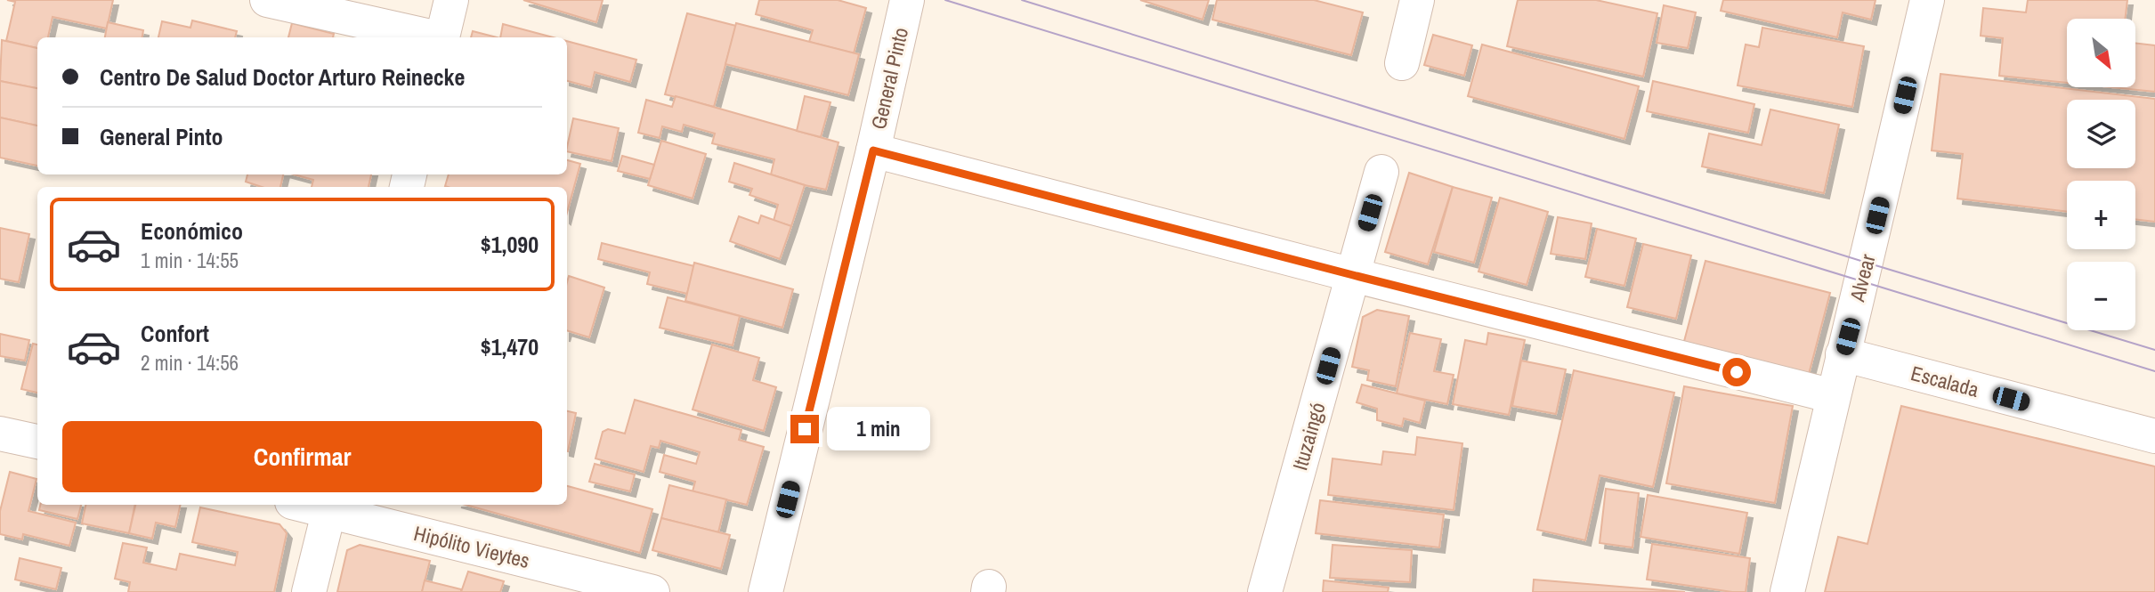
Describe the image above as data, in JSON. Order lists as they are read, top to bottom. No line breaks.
{"streets":{"street":["General Pinto","Alvear","Escalada","Ituzaingó","Hipólito Vieytes"]},"crossings":[["Alvear","Escalada"]],"north":"bottom right","page":{"map_buttons":["+","−"],"banner":["Centro De Salud Doctor Arturo Reinecke","General Pinto"],"list":[{"name":"Económico","note":"1 min · 14:55","value":"$1,090"},{"name":"Confort","note":"2 min · 14:56","value":"$1,470"}],"bubble":"1 min","buttons":"Confirmar"}}
